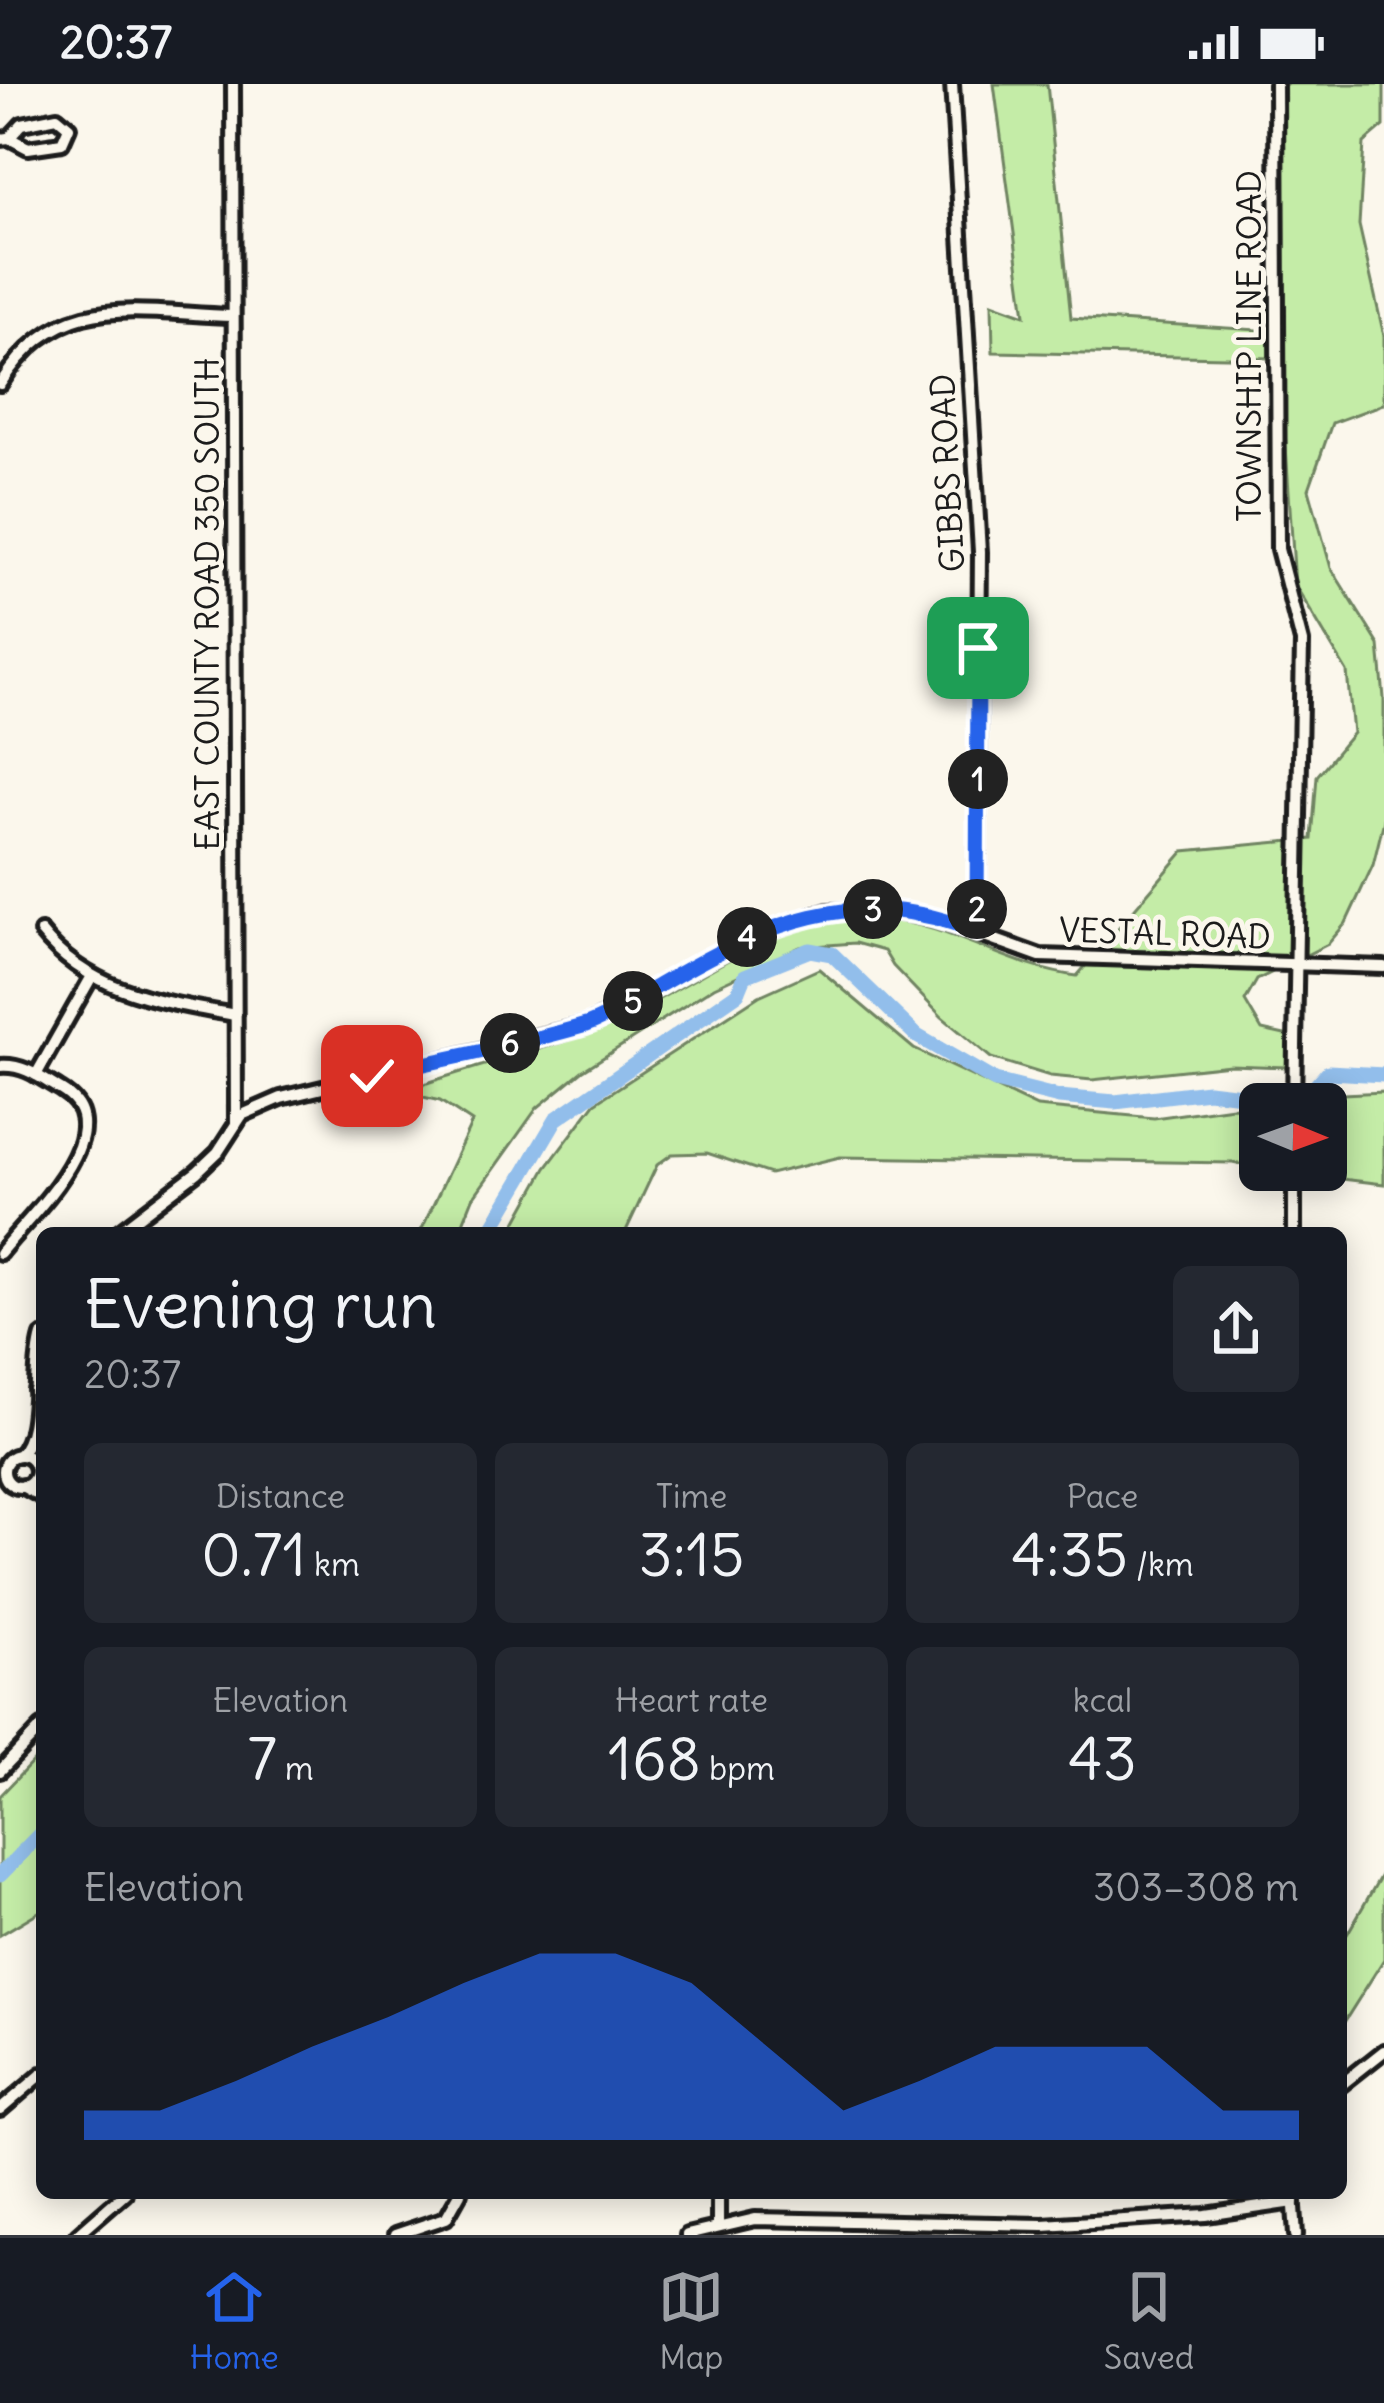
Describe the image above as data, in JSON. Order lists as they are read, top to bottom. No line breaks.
{"streets":{"street":["TOWNSHIP LINE ROAD","GIBBS ROAD","EAST COUNTY ROAD 350 SOUTH","VESTAL ROAD"]},"crossings":[["TOWNSHIP LINE ROAD","VESTAL ROAD"],["GIBBS ROAD","VESTAL ROAD"],["EAST COUNTY ROAD 350 SOUTH","VESTAL ROAD"]],"north":"right","page":{"status":"20:37","pins":["1","2","3","4","5","6"],"heading":["Evening run","20:37"],"stats":[["Distance","0.71 km"],["Time","3:15"],["Pace","4:35 /km"],["Elevation","7 m"],["Heart rate","168 bpm"],["kcal","43"]],"chart":["Elevation","303–308 m"],"tabs":["Home","Map","Saved"]}}
